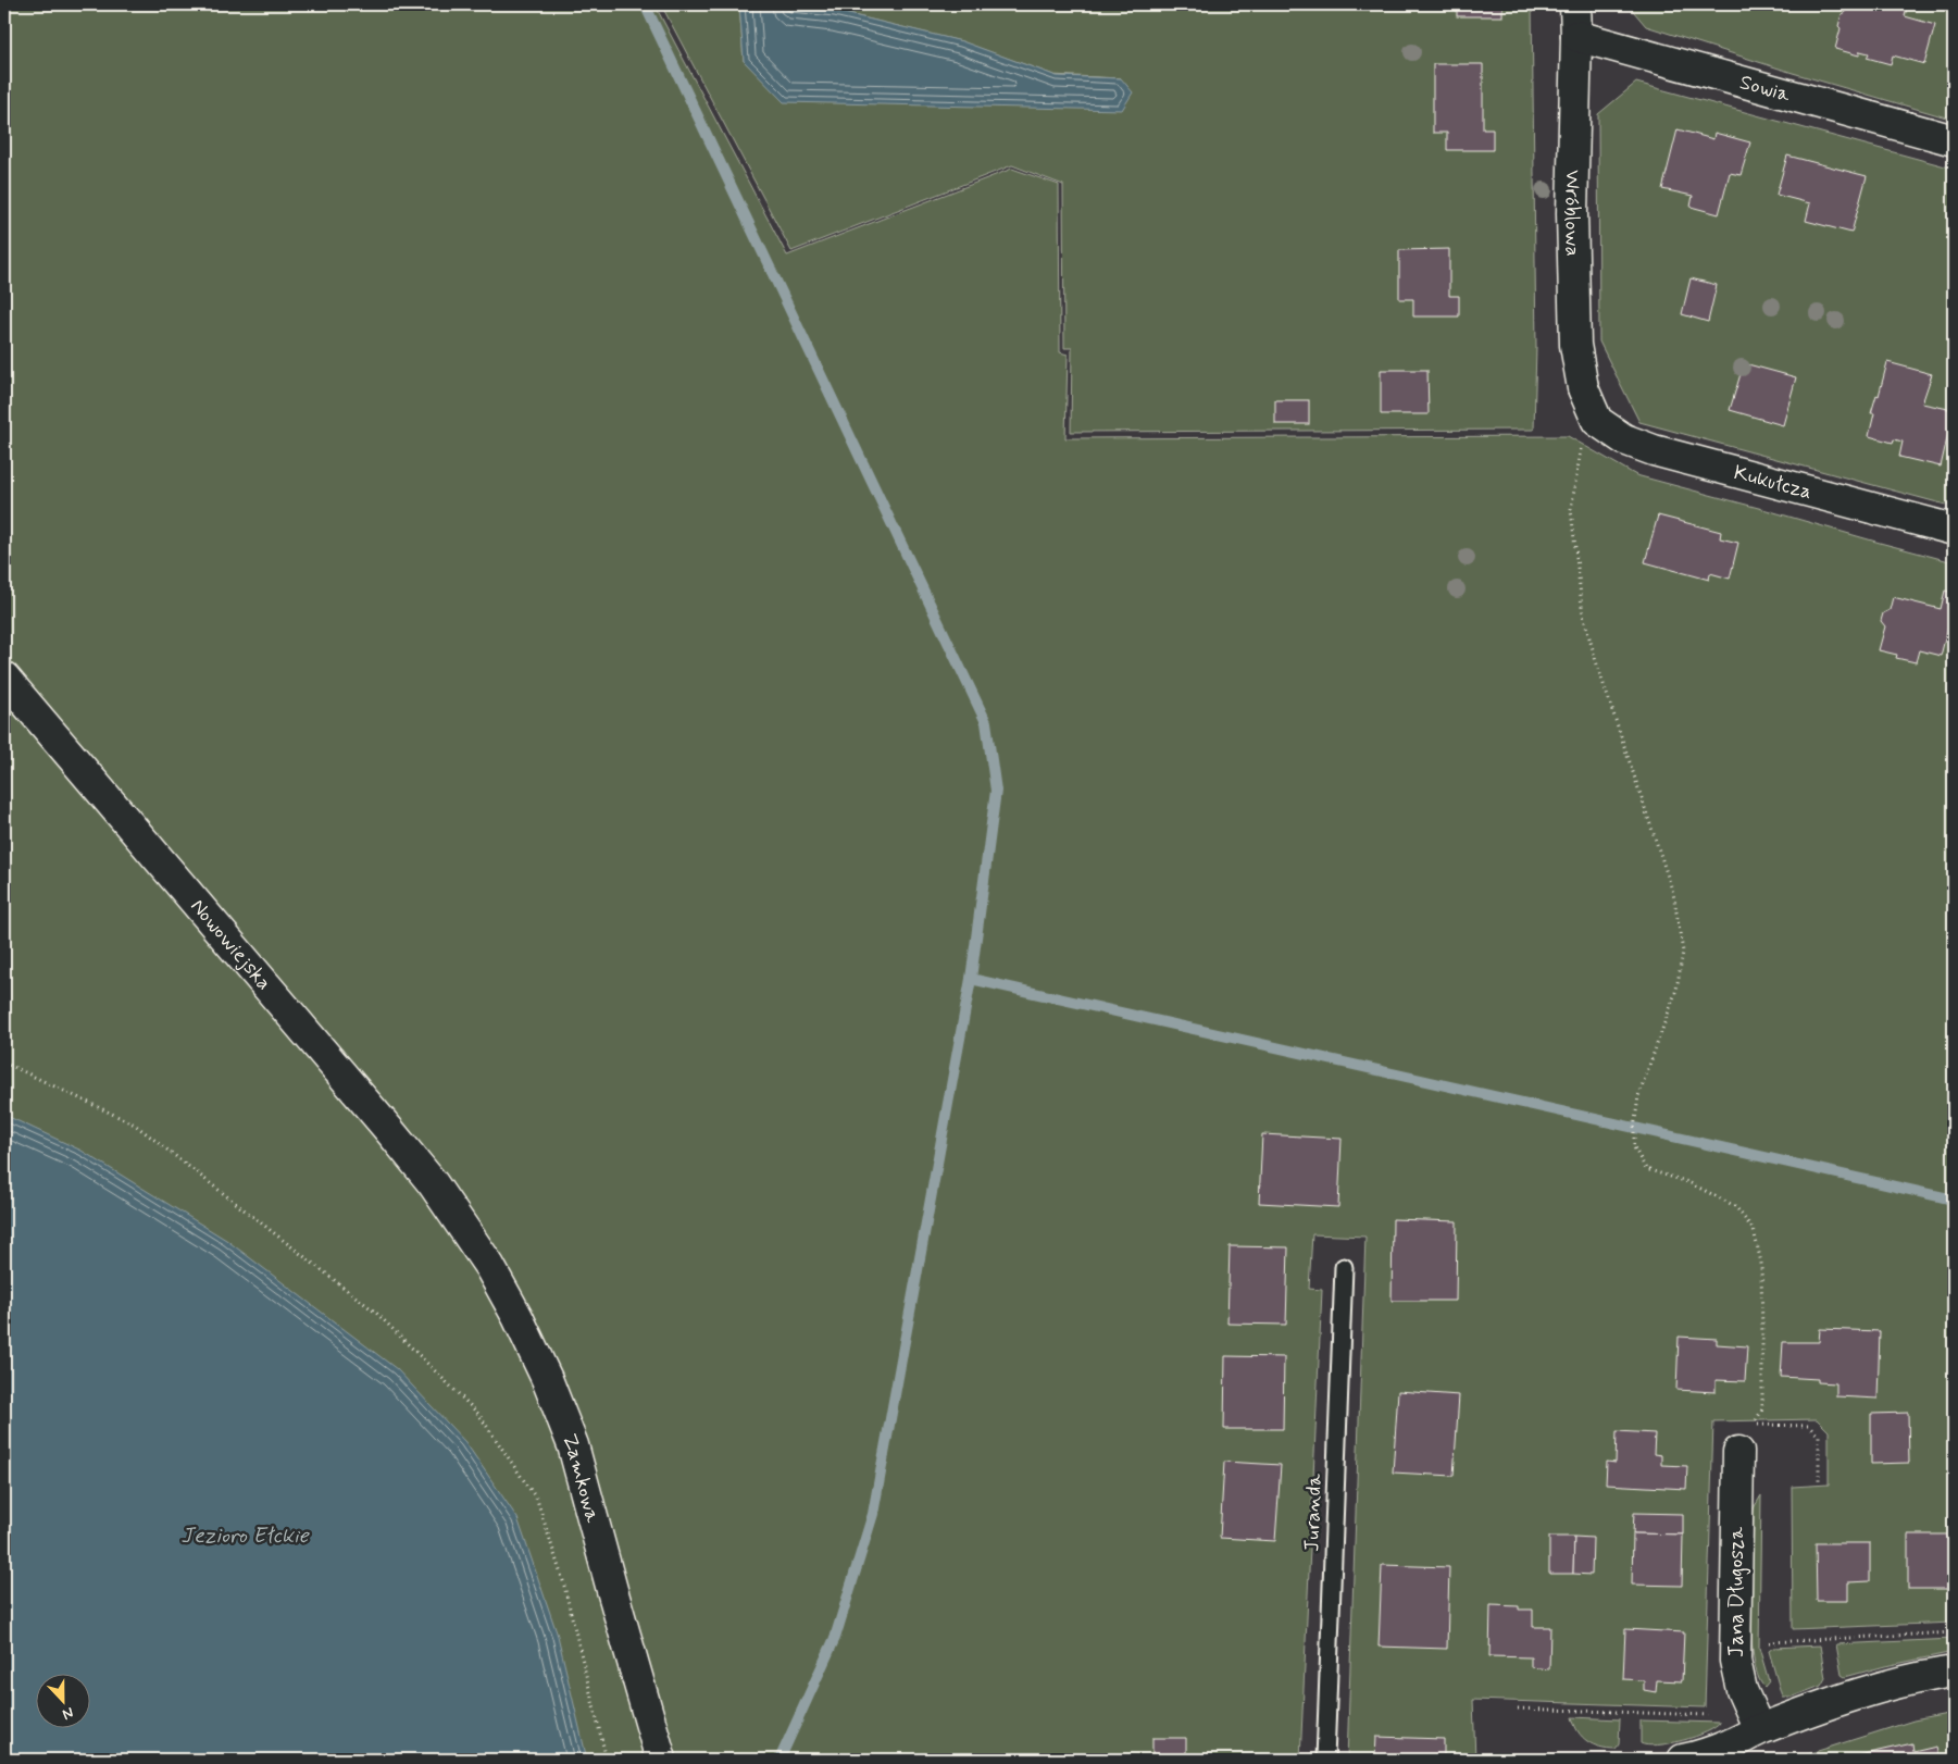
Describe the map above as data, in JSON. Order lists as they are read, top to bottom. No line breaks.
{"streets":{"street":["Sowia","Wróblowa","Kukułcza","Nowowiejska","Zamkowa","Jana Długosza"],"lane":["Juranda"]},"crossings":[["Sowia","Wróblowa"],["Wróblowa","Kukułcza"],["Nowowiejska","Zamkowa"]],"water":["Jezioro Ełckie"],"north":"bottom"}
